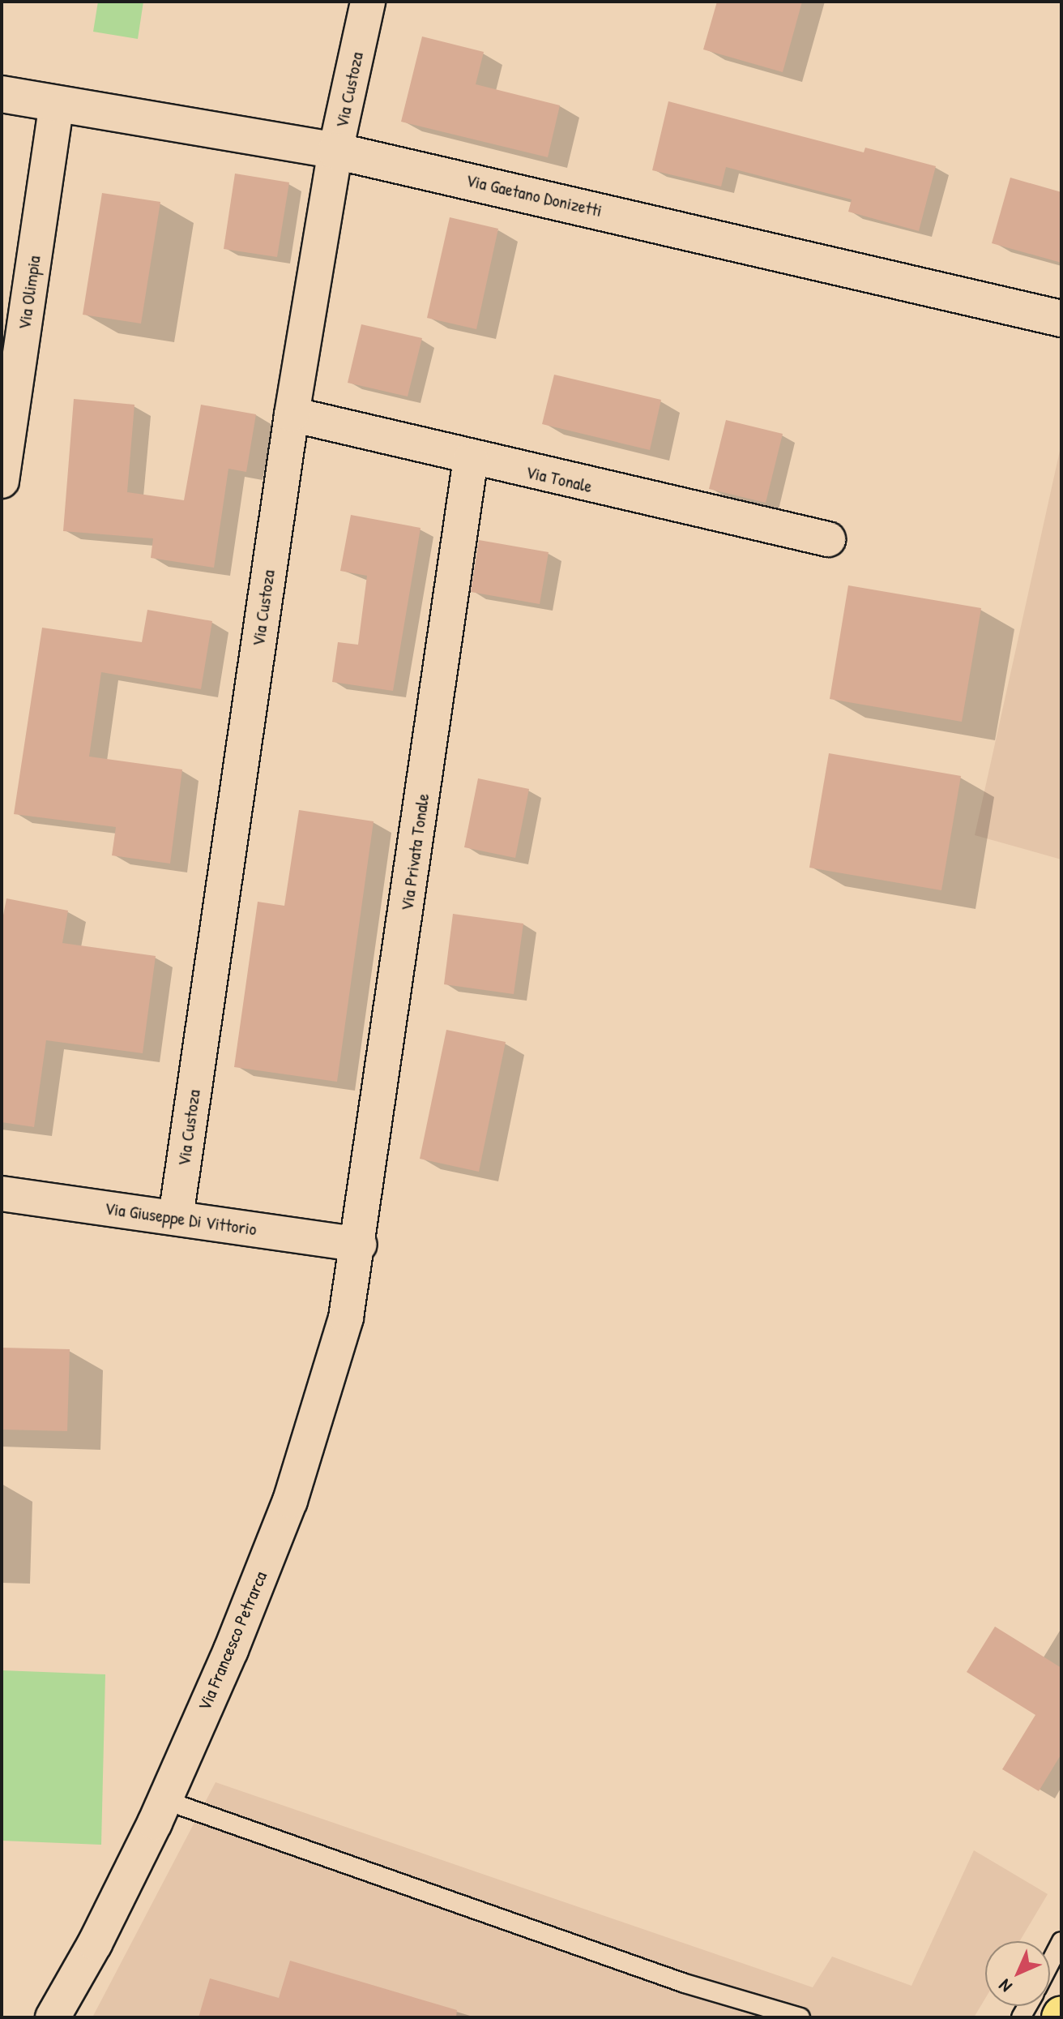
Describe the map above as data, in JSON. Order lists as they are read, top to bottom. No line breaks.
{"streets":{"street":["Via Custoza","Via Gaetano Donizetti","Via Olimpia","Via Tonale","Via Privata Tonale","Via Giuseppe Di Vittorio","Via Francesco Petrarca"]},"crossings":[["Via Custoza","Via Gaetano Donizetti"],["Via Custoza","Via Tonale"],["Via Custoza","Via Giuseppe Di Vittorio"],["Via Gaetano Donizetti","Via Olimpia"],["Via Tonale","Via Privata Tonale"],["Via Privata Tonale","Via Giuseppe Di Vittorio"],["Via Privata Tonale","Via Francesco Petrarca"],["Via Giuseppe Di Vittorio","Via Francesco Petrarca"]],"north":"bottom left"}
